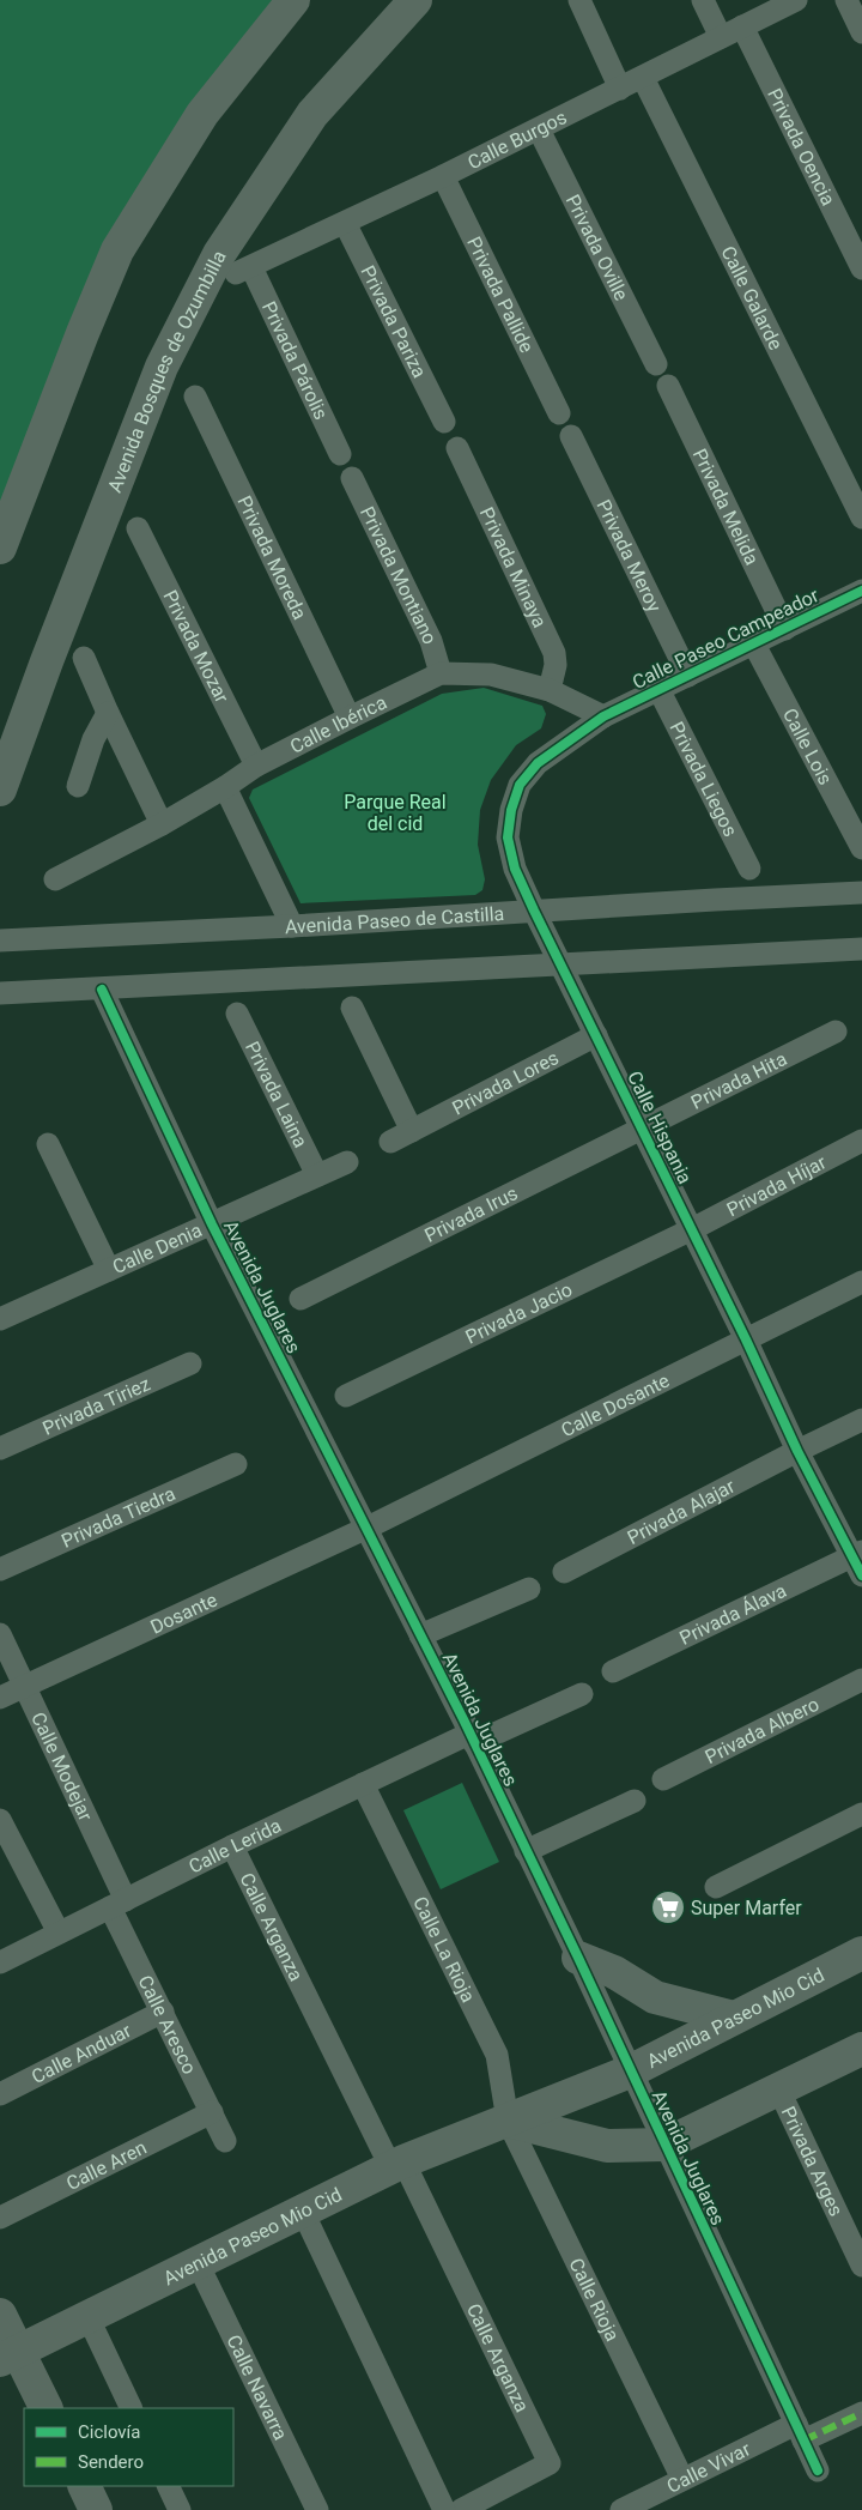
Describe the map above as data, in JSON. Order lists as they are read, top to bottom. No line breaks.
{"streets":{"main road":["Avenida Bosques de Ozumbilla","Avenida Paseo Mio Cid"],"street":["Calle Burgos","Privada Oencia","Privada Oville","Privada Pallide","Calle Galarde","Privada Pariza","Privada Párolis","Privada Melida","Privada Meroy","Privada Moreda","Privada Minaya","Privada Montiano","Calle Paseo Campeador","Privada Mozar","Calle Ibérica","Calle Lois","Privada Liegos","Avenida Paseo de Castilla","Privada Hita","Privada Lores","Privada Laina","Calle Hispania","Privada Híjar","Privada Irus","Calle Denia","Avenida Juglares","Privada Jacio","Privada Tiriez","Calle Dosante","Privada Alajar","Privada Tiedra","Dosante","Privada Álava","Privada Albero","Calle Modejar","Calle Lerida","Calle Arganza","Calle La Rioja","Calle Aresco","Calle Anduar","Privada Arges","Calle Aren","Calle Rioja","Calle Navarra","Calle Vivar"]},"crossings":[["Calle Burgos","Privada Oencia"],["Calle Burgos","Privada Oville"],["Calle Burgos","Privada Pallide"],["Calle Burgos","Calle Galarde"],["Calle Burgos","Privada Pariza"],["Calle Burgos","Privada Párolis"],["Privada Melida","Calle Paseo Campeador"],["Privada Meroy","Calle Paseo Campeador"],["Privada Moreda","Calle Ibérica"],["Privada Minaya","Calle Ibérica"],["Privada Montiano","Calle Ibérica"],["Calle Paseo Campeador","Calle Ibérica"],["Calle Paseo Campeador","Calle Lois"],["Calle Paseo Campeador","Privada Liegos"],["Calle Paseo Campeador","Calle Hispania"],["Privada Mozar","Calle Ibérica"],["Calle Ibérica","Calle Hispania"],["Avenida Paseo de Castilla","Calle Hispania"],["Privada Hita","Calle Hispania"],["Privada Hita","Privada Irus"],["Privada Lores","Calle Hispania"],["Privada Laina","Calle Denia"],["Calle Hispania","Privada Híjar"],["Calle Hispania","Privada Irus"],["Calle Hispania","Privada Jacio"],["Calle Hispania","Calle Dosante"],["Calle Hispania","Privada Alajar"],["Calle Hispania","Privada Álava"],["Privada Híjar","Privada Jacio"],["Calle Denia","Avenida Juglares"],["Avenida Juglares","Calle Dosante"],["Avenida Juglares","Dosante"],["Avenida Juglares","Calle Lerida"],["Avenida Juglares","Avenida Paseo Mio Cid"],["Avenida Juglares","Calle Vivar"],["Calle Dosante","Dosante"],["Dosante","Calle Modejar"],["Calle Modejar","Calle Lerida"],["Calle Modejar","Calle Aresco"],["Calle Lerida","Calle Arganza"],["Calle Lerida","Calle La Rioja"],["Calle Lerida","Calle Aresco"],["Calle Arganza","Avenida Paseo Mio Cid"],["Calle La Rioja","Avenida Paseo Mio Cid"],["Calle La Rioja","Calle Rioja"],["Avenida Paseo Mio Cid","Calle Rioja"],["Avenida Paseo Mio Cid","Calle Navarra"],["Calle Aresco","Calle Anduar"],["Calle Aresco","Calle Aren"],["Calle Rioja","Calle Vivar"]],"parks":["Parque Real del cid"],"places":{"supermarket":["Super Marfer"]},"legend":["Ciclovía","Sendero"]}
